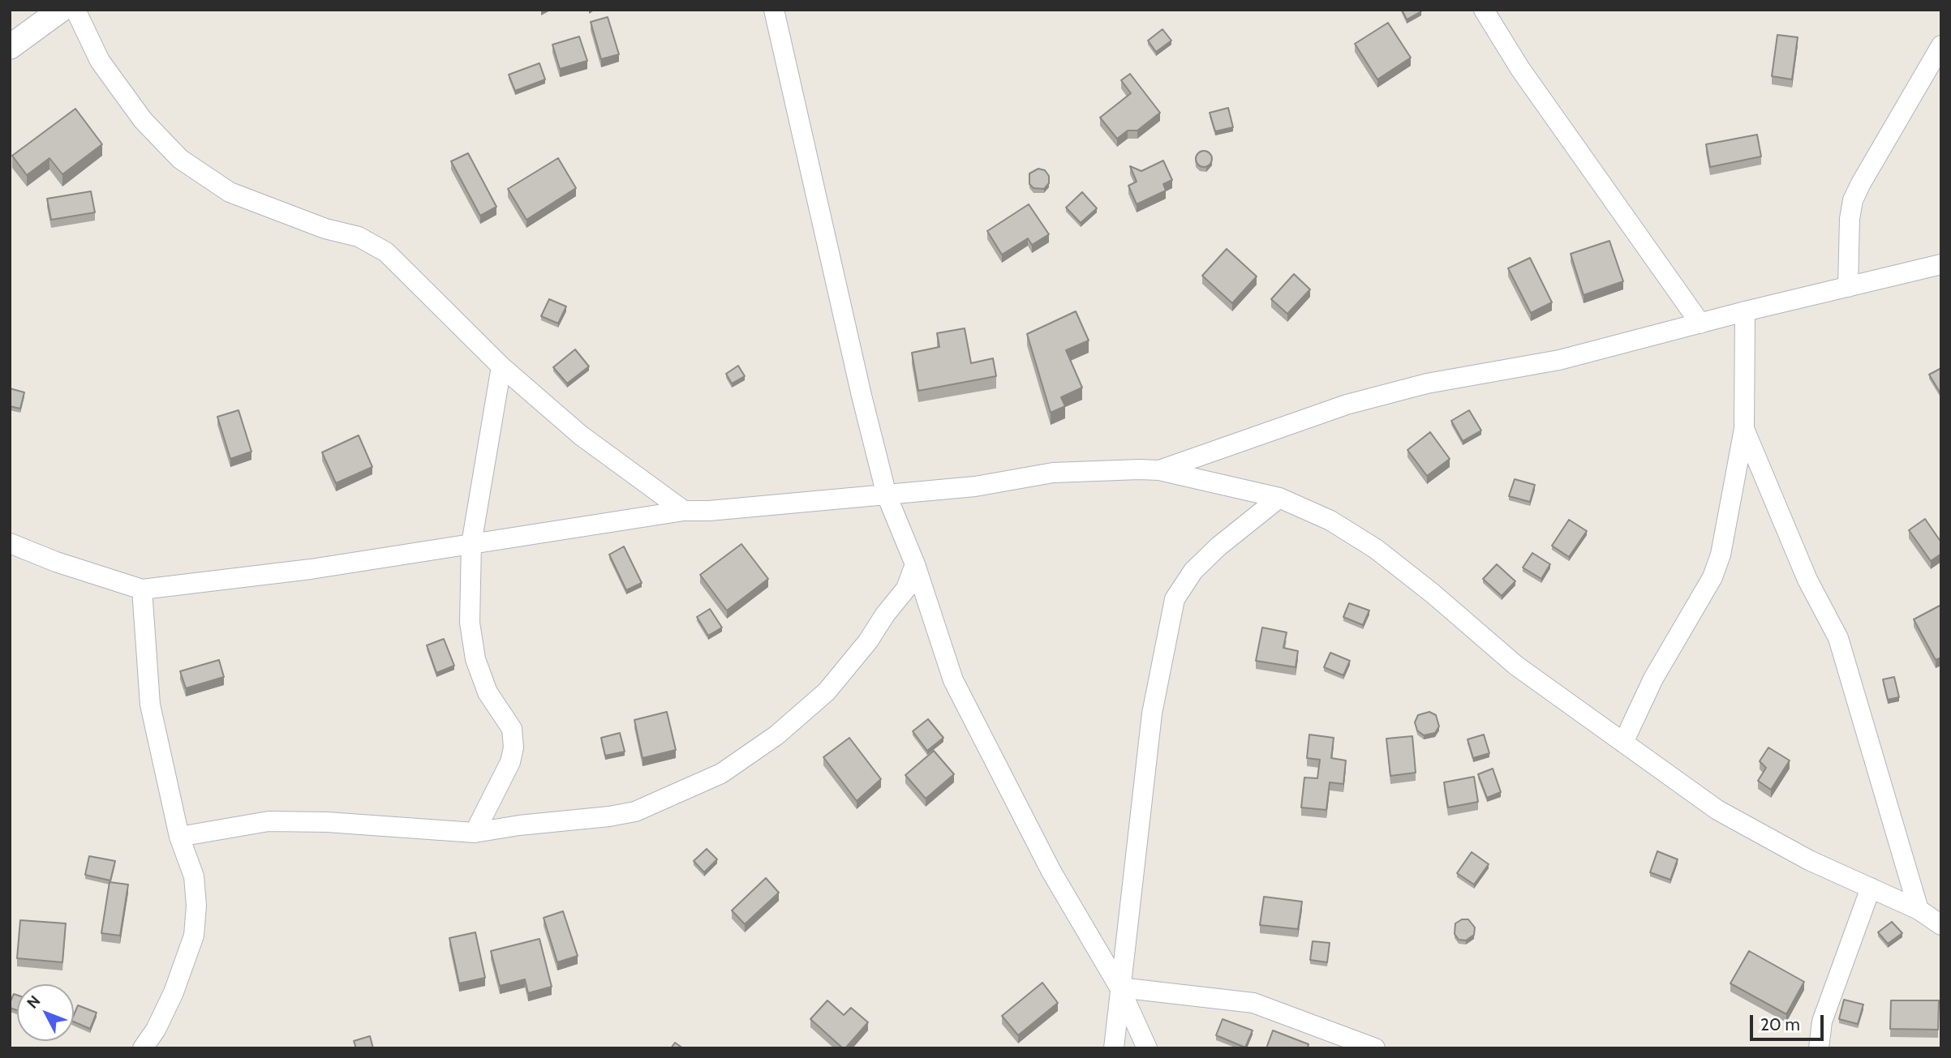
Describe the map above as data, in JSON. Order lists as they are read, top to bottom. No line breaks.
{"scale_bar":"20 m","north":"top left"}
